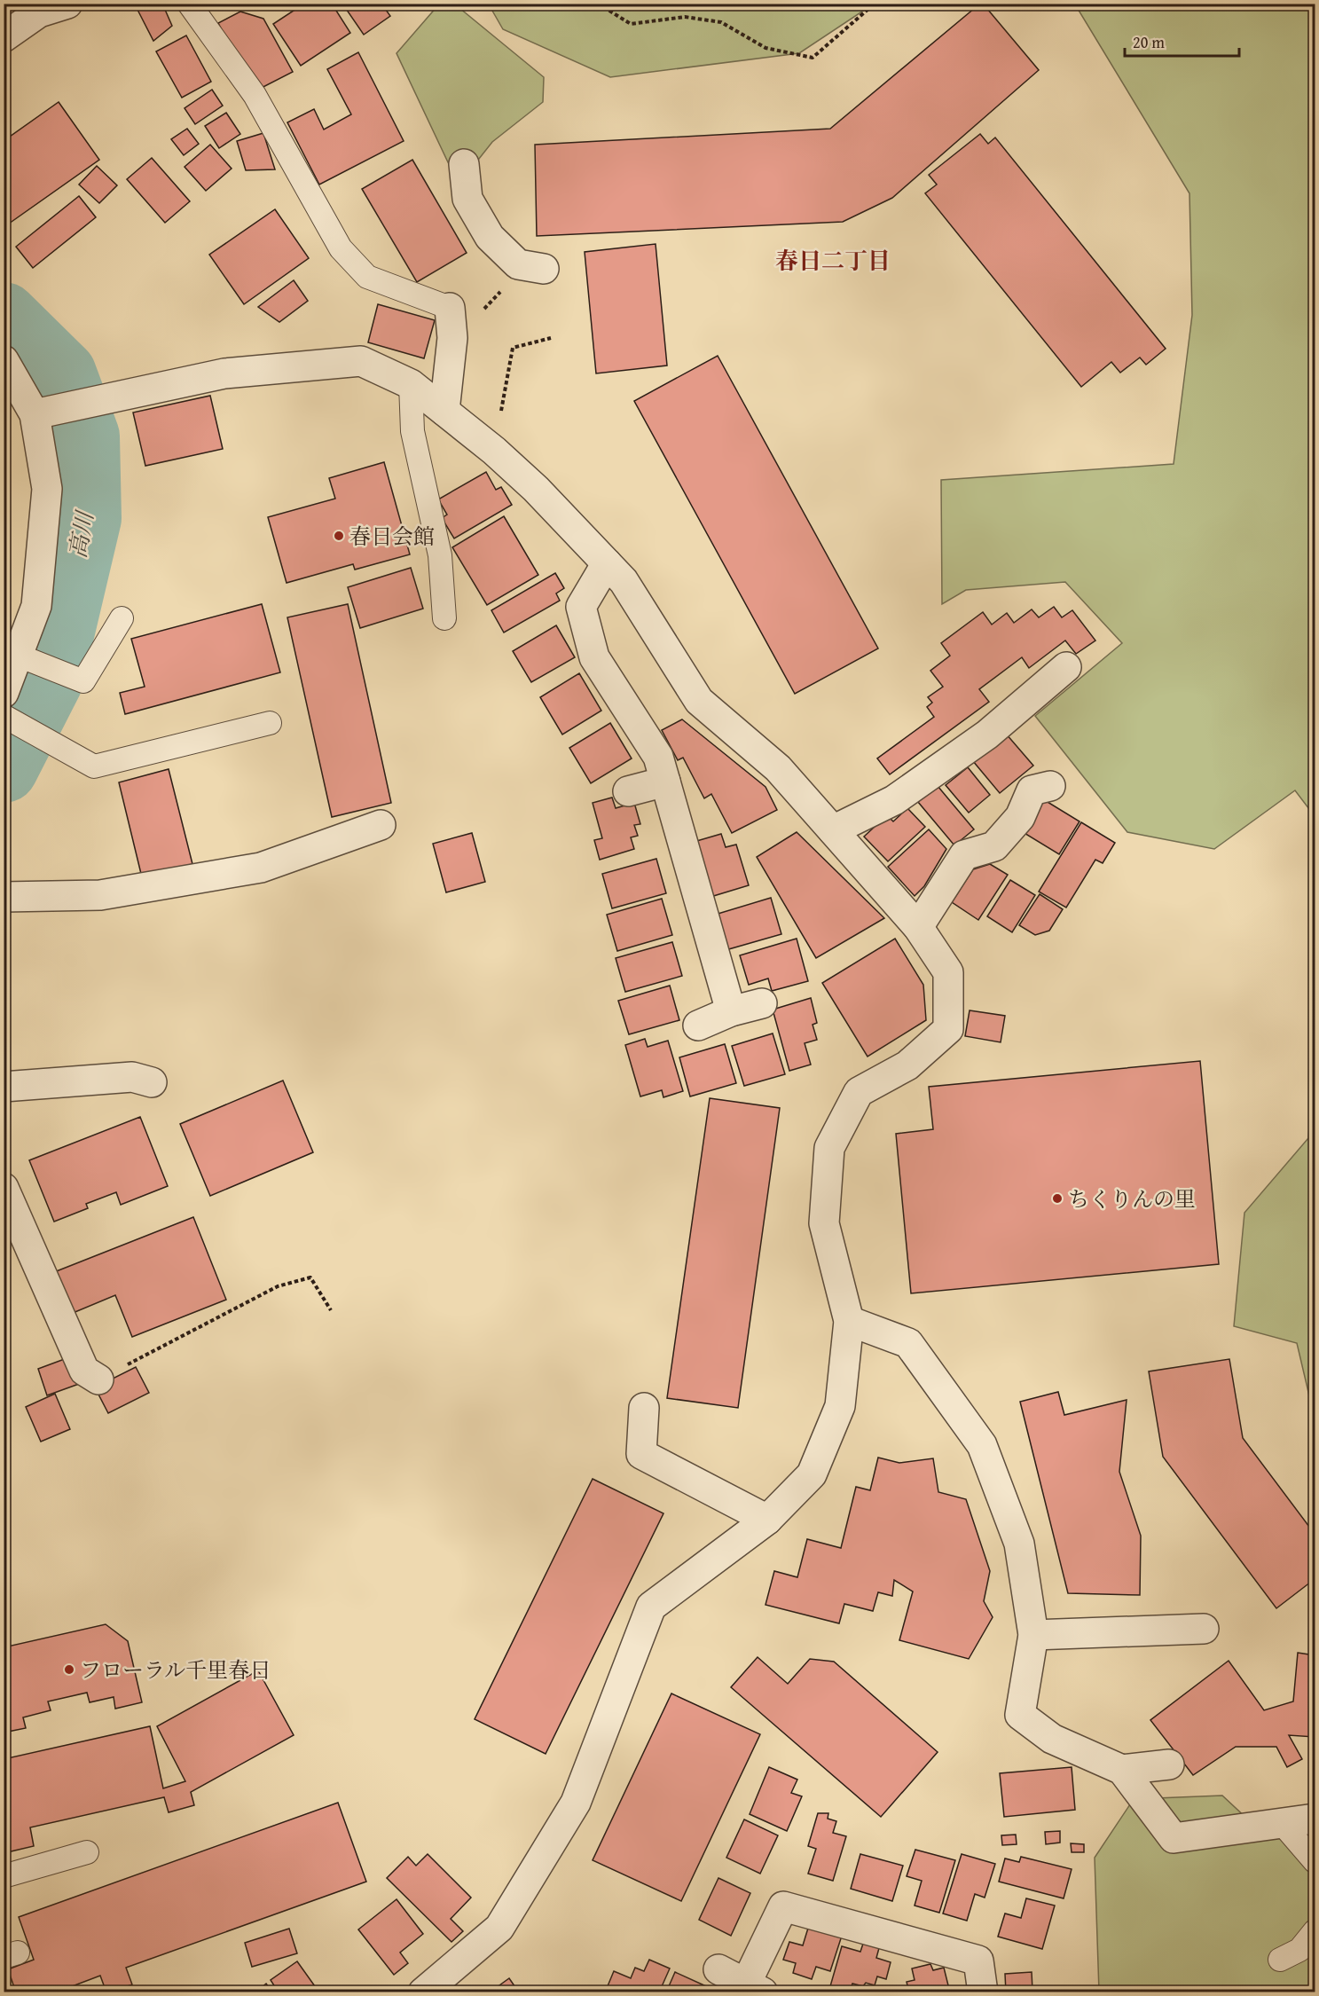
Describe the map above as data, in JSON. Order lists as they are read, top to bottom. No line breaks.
{"districts":["春日二丁目"],"water":["高川"],"places":["春日会館","ちくりんの里","フローラル千里春日"],"scale_bar":"20 m"}
